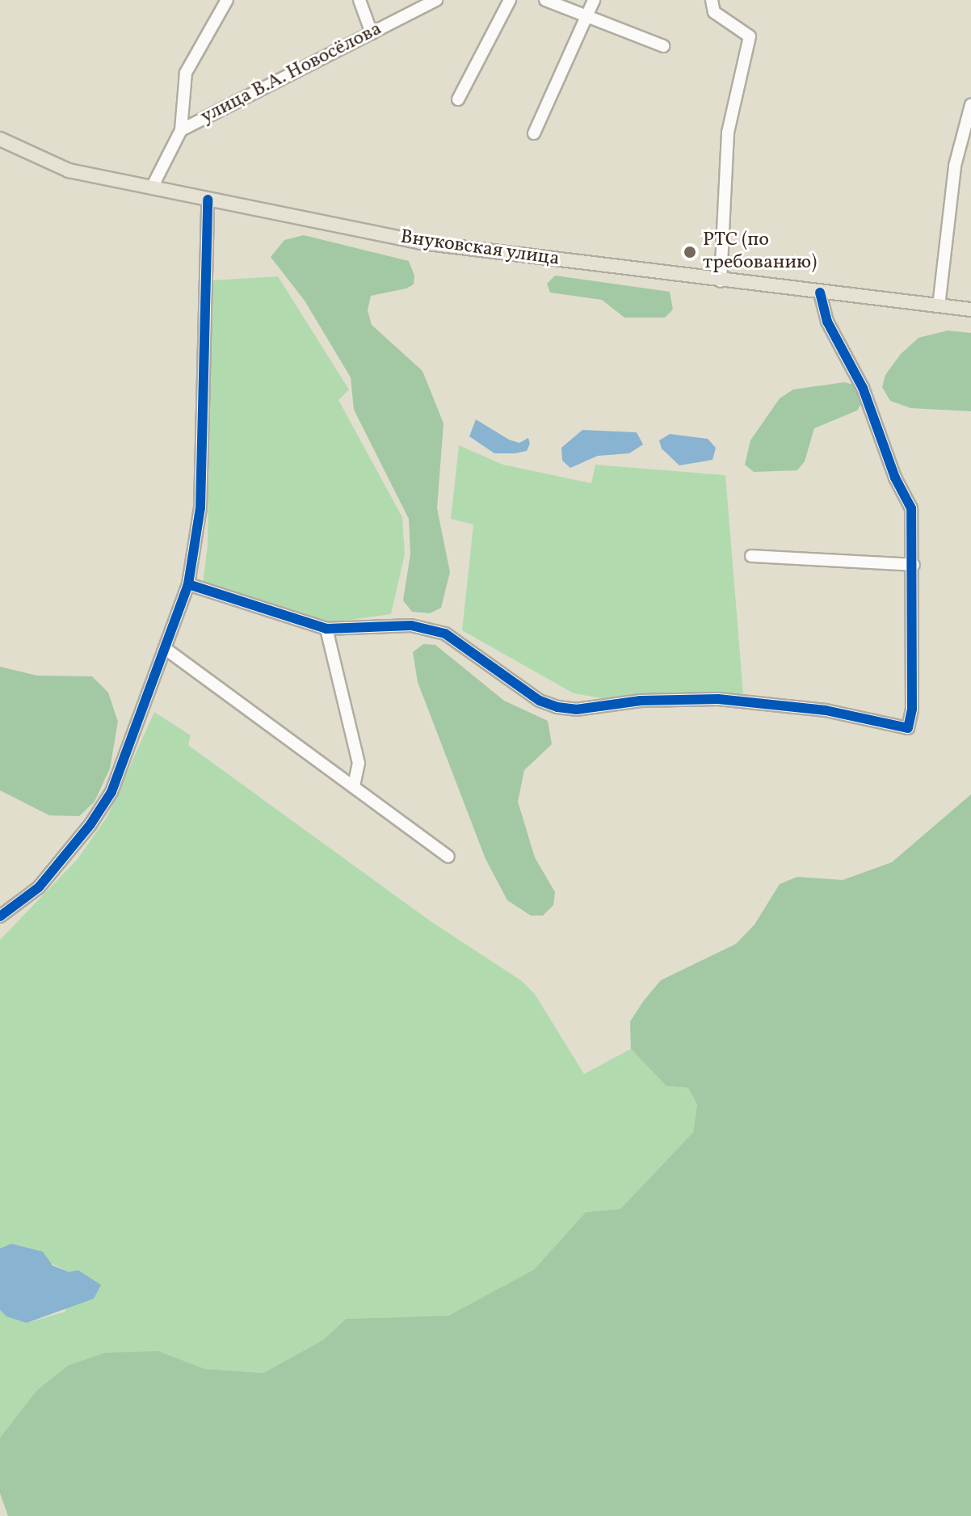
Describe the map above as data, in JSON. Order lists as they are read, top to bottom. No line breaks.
{"streets":{"main road":["Внуковская улица"],"street":["улица В.А. Новосёлова"]},"places":["РТС (по требованию)"]}
